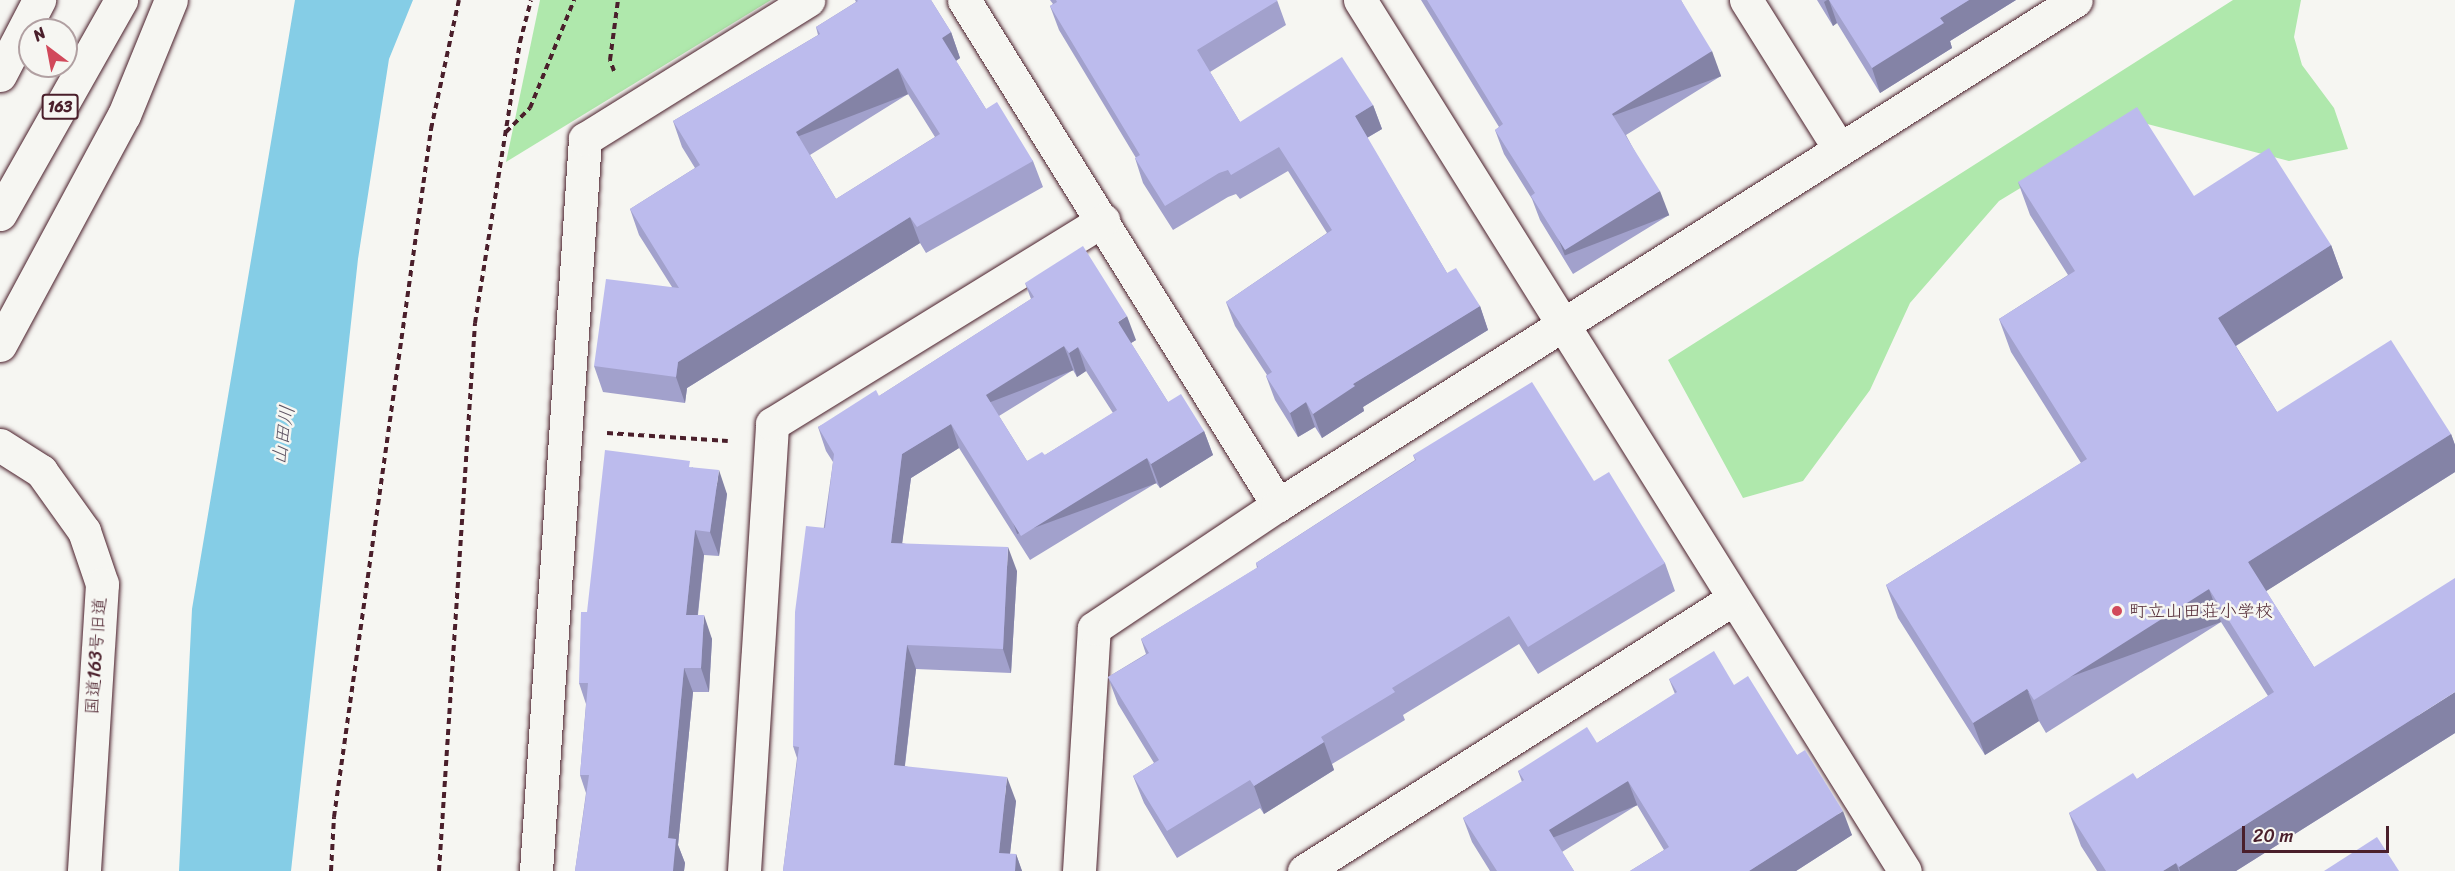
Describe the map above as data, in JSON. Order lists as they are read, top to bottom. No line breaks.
{"streets":{"main road":["163","国道163号旧道"]},"water":["山田川"],"places":["町立山田荘小学校"],"scale_bar":"20 m","north":"top left"}
